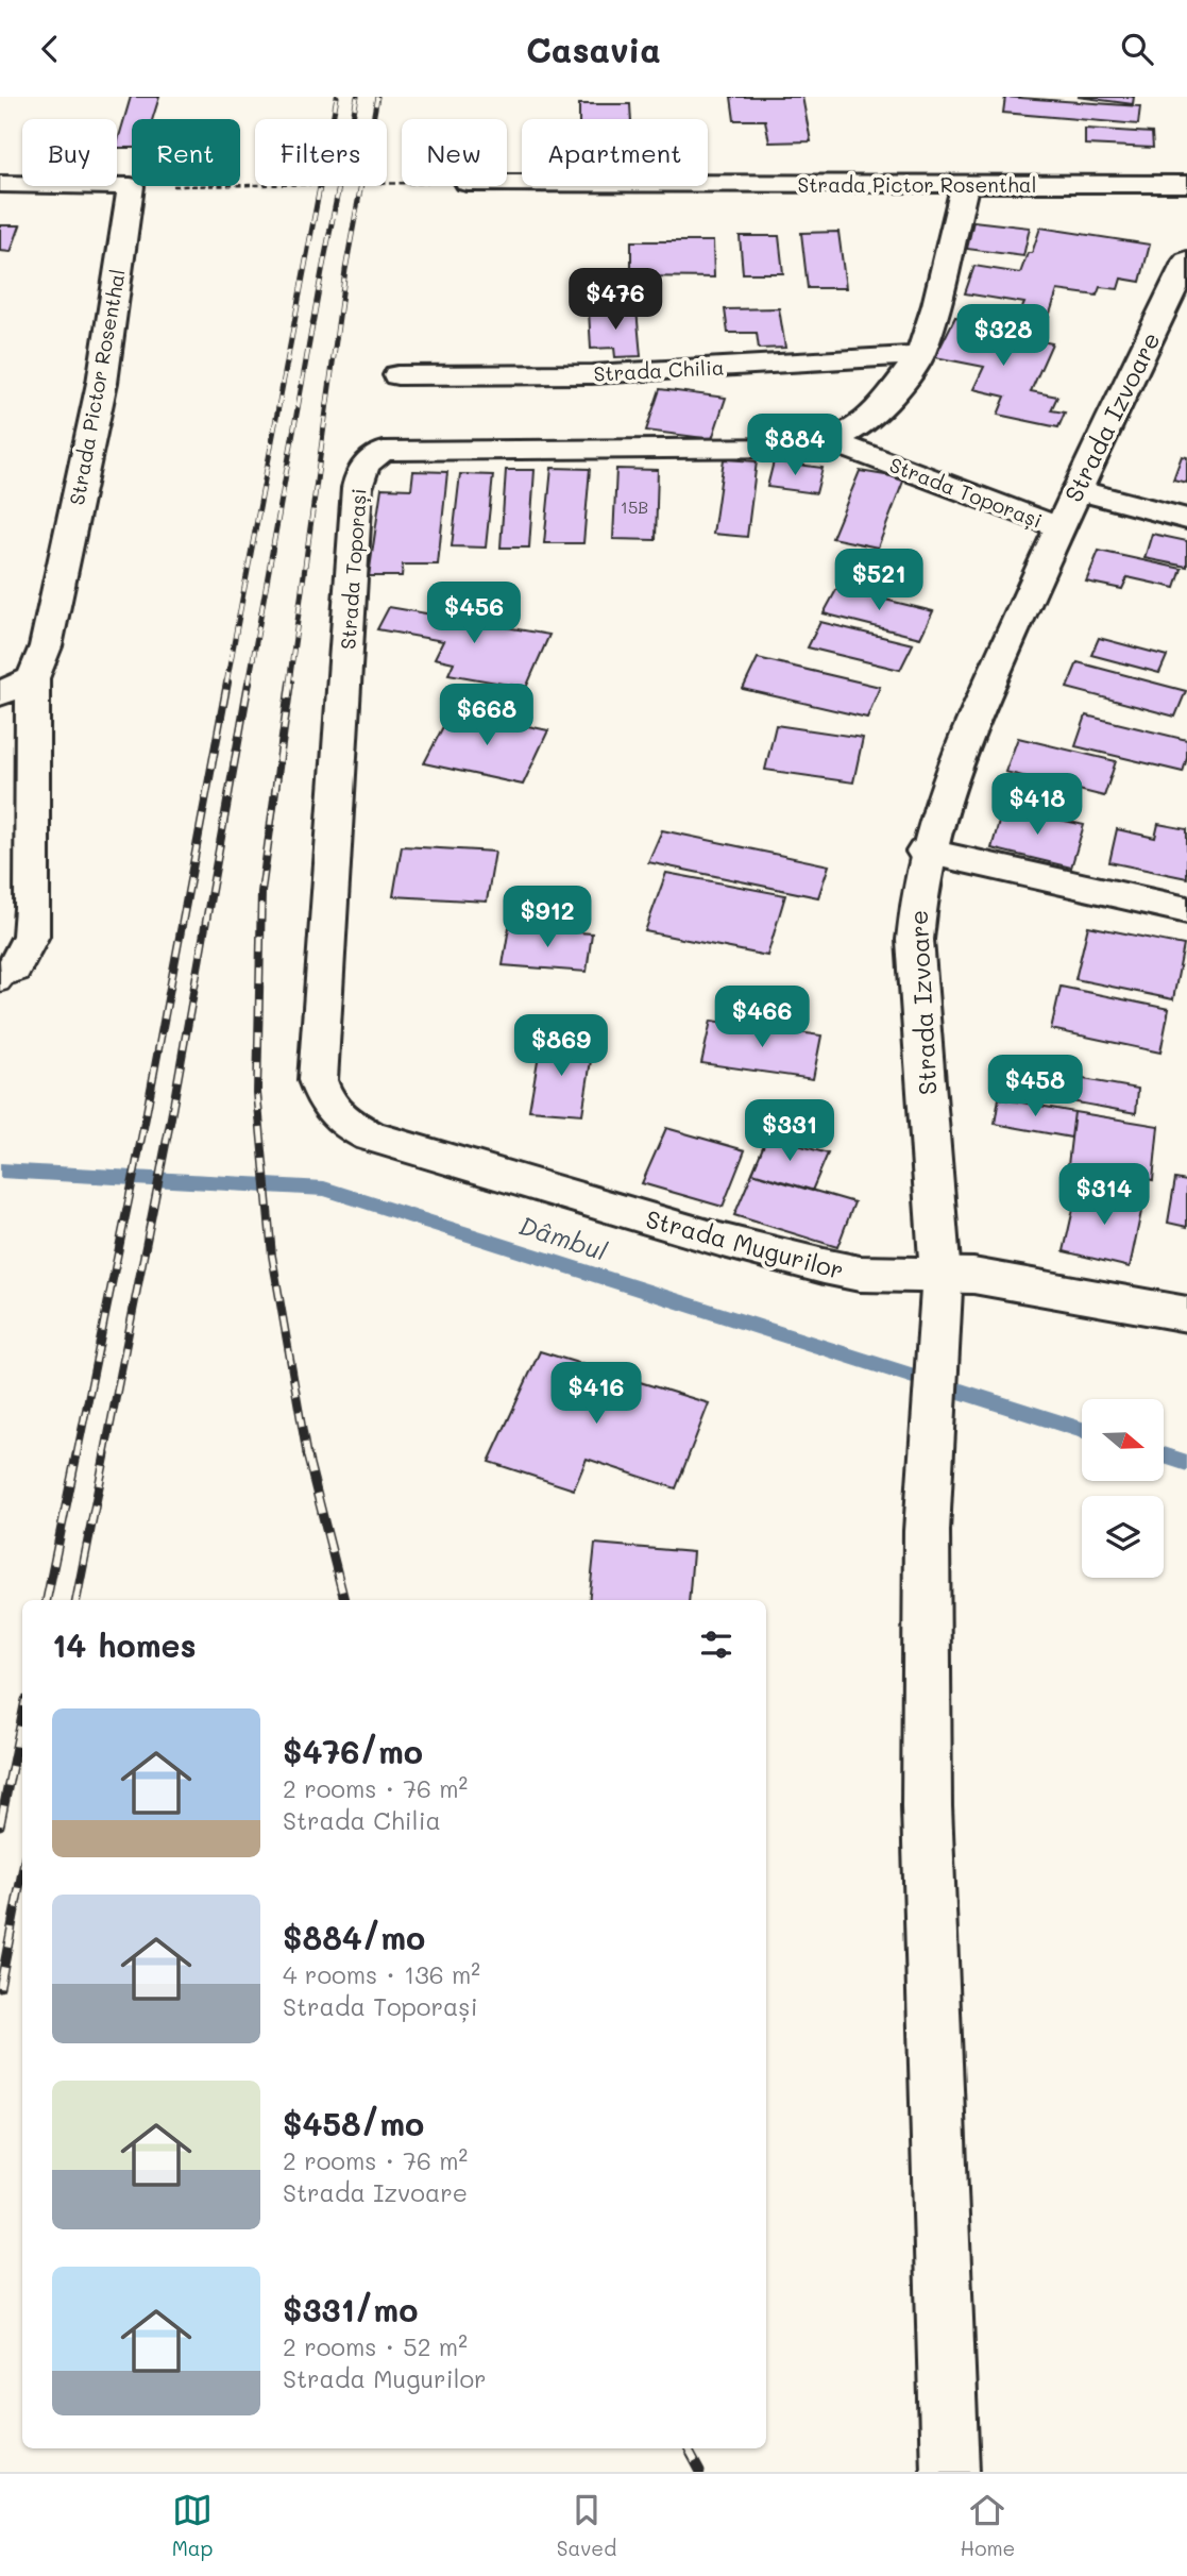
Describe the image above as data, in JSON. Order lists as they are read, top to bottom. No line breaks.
{"streets":{"street":["Strada Pictor Rosenthal","Strada Chilia","Strada Izvoare","Strada Toporași","Strada Mugurilor"]},"crossings":[["Strada Pictor Rosenthal","Strada Toporași"],["Strada Chilia","Strada Toporași"],["Strada Izvoare","Strada Toporași"],["Strada Izvoare","Strada Mugurilor"],["Strada Toporași","Strada Mugurilor"]],"water":["Dâmbul"],"house_numbers":["15B"],"north":"right","page":{"header":"Casavia","chip":["Buy","Rent","Filters","New","Apartment"],"price":["$476","$328","$884","$521","$456","$668","$418","$912","$466","$869","$458","$331","$314","$416"],"heading":"14 homes","list":[{"name":"$476/mo","note":"2 rooms · 76 m² · Strada Chilia"},{"name":"$884/mo","note":"4 rooms · 136 m² · Strada Toporași"},{"name":"$458/mo","note":"2 rooms · 76 m² · Strada Izvoare"},{"name":"$331/mo","note":"2 rooms · 52 m² · Strada Mugurilor"}],"tabs":["Map","Saved","Home"]}}
